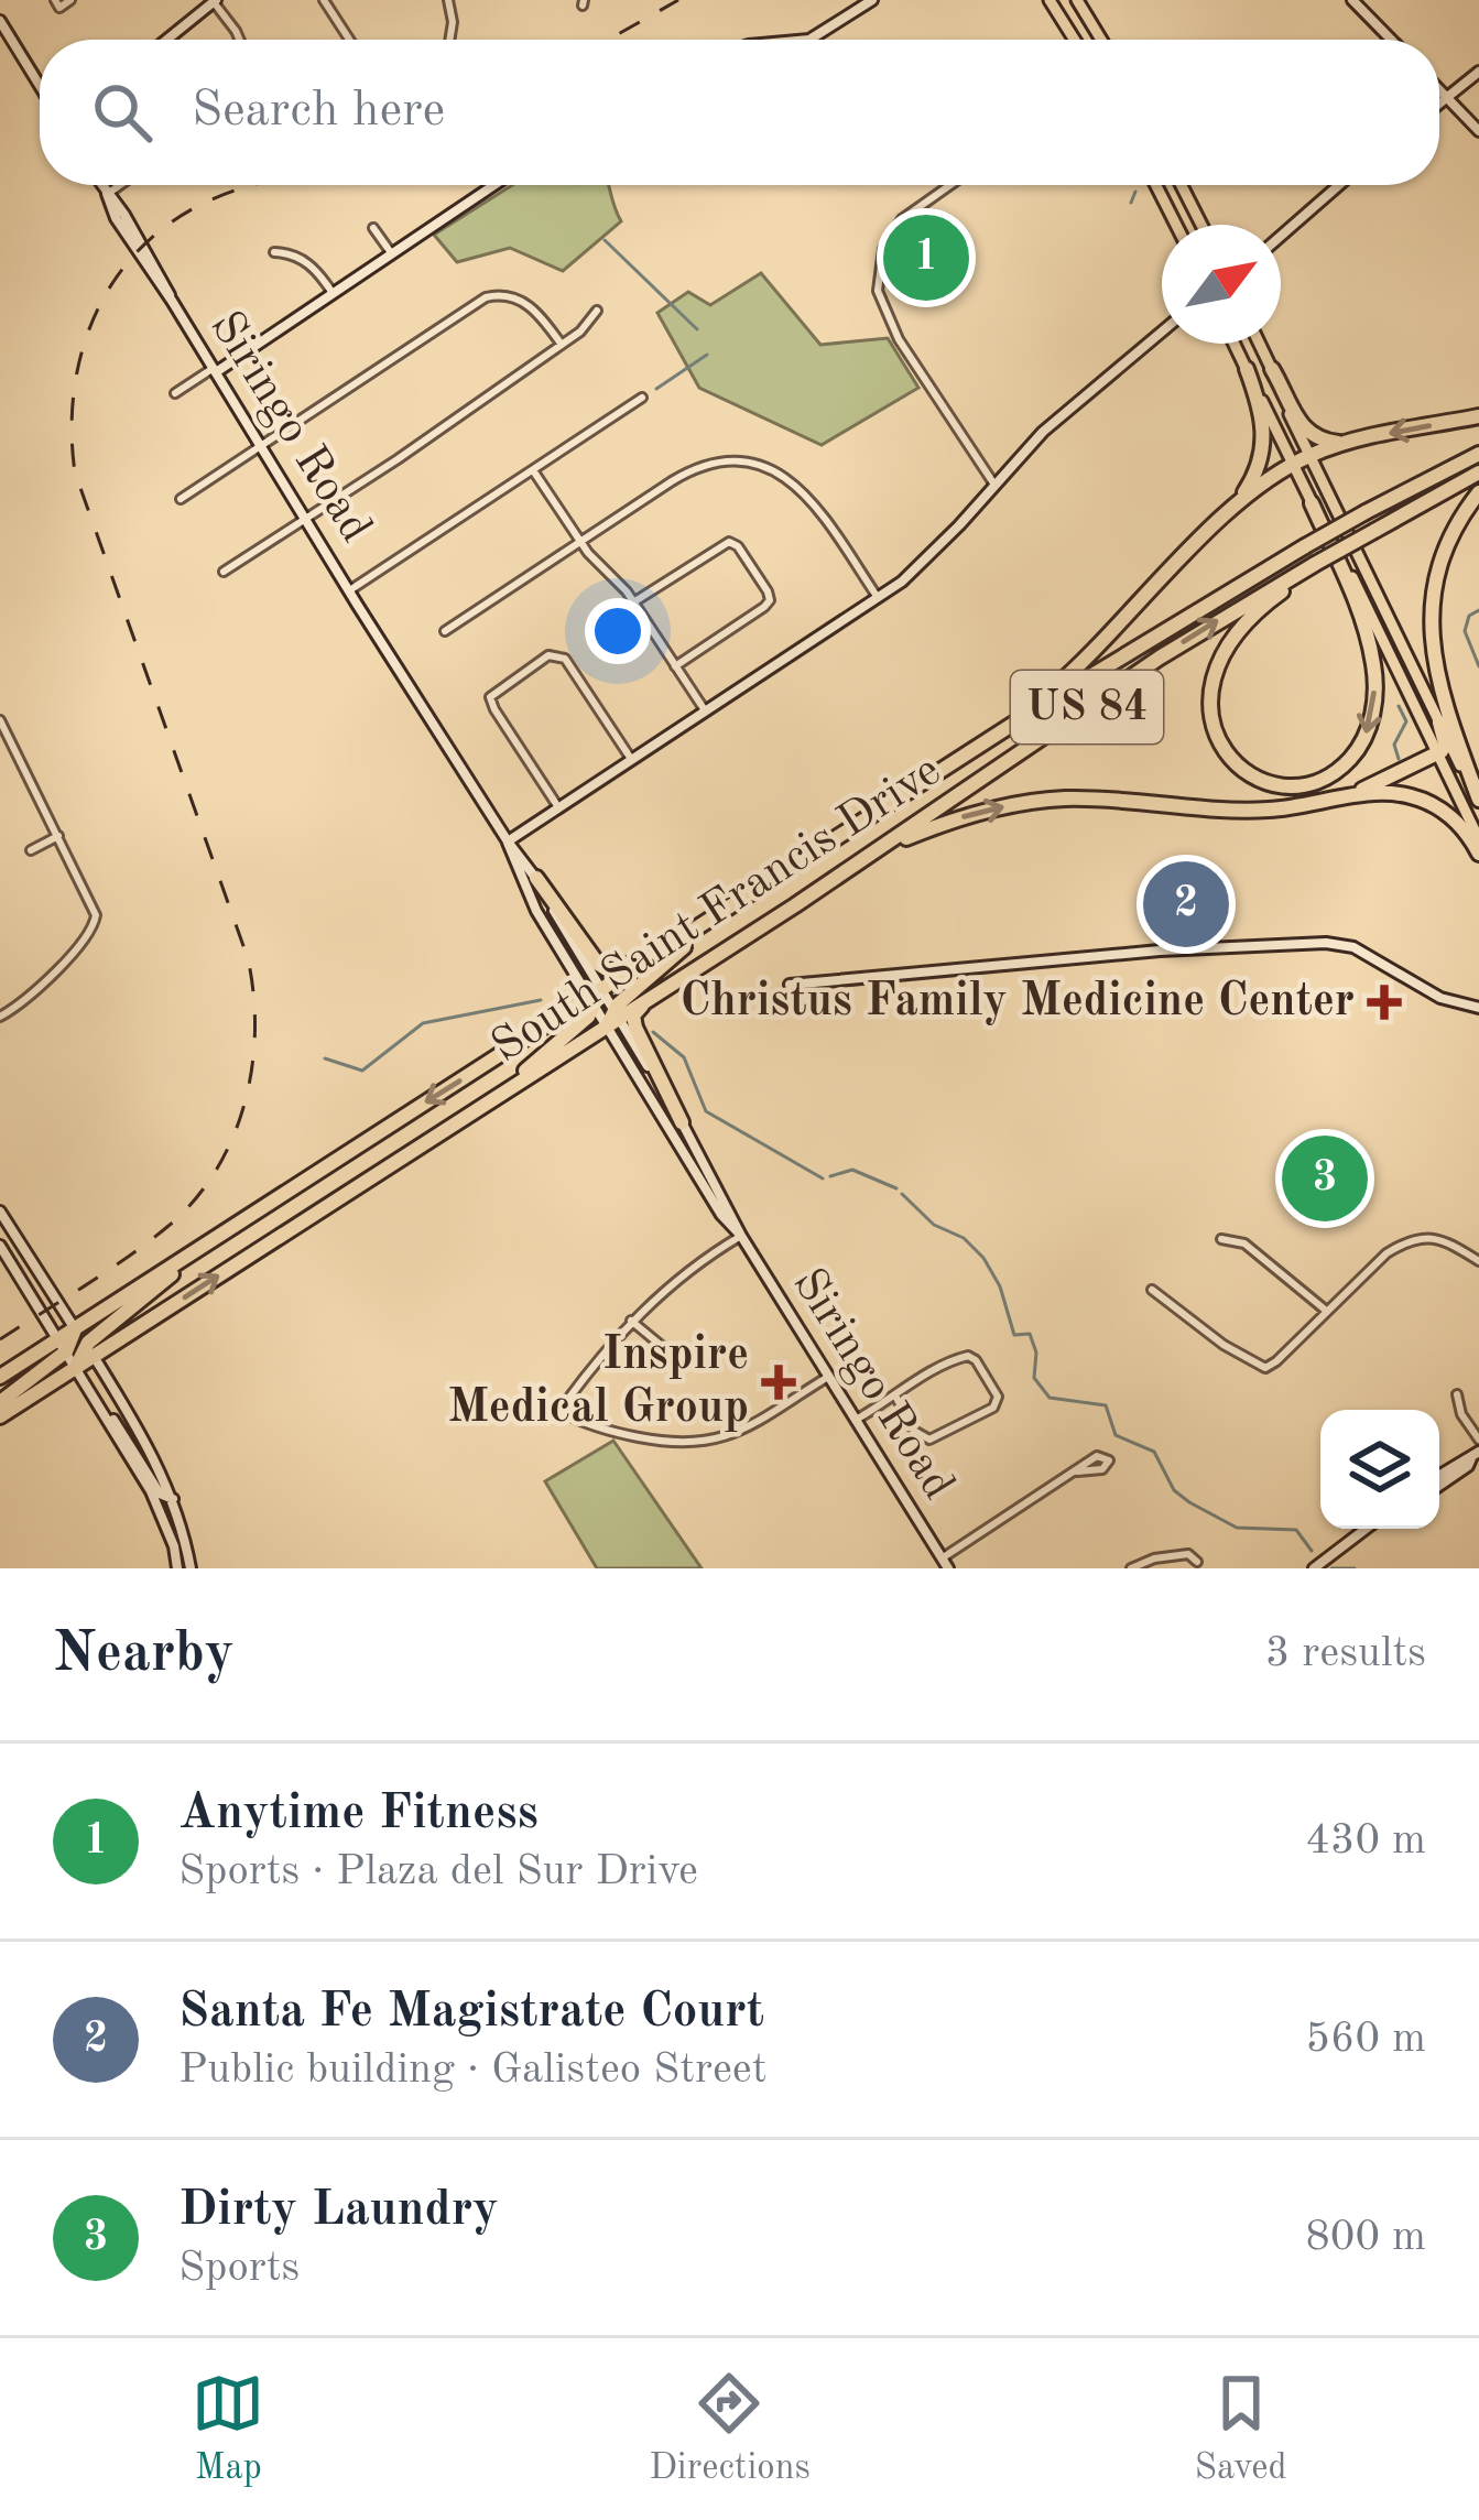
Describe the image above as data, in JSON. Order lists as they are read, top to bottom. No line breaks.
{"streets":{"highway":["US 84","South Saint Francis Drive"],"street":["Siringo Road"]},"crossings":[["Siringo Road","South Saint Francis Drive"]],"places":{"health":["Christus Family Medicine Center","Inspire Medical Group"]},"north":"top right","page":{"search":"Search here","pins":["1","2","3"],"heading":["Nearby","3 results"],"list":[{"mark":"1","name":"Anytime Fitness","note":"Sports · Plaza del Sur Drive","value":"430 m"},{"mark":"2","name":"Santa Fe Magistrate Court","note":"Public building · Galisteo Street","value":"560 m"},{"mark":"3","name":"Dirty Laundry","note":"Sports","value":"800 m"}],"nav":["Map","Directions","Saved"]}}
